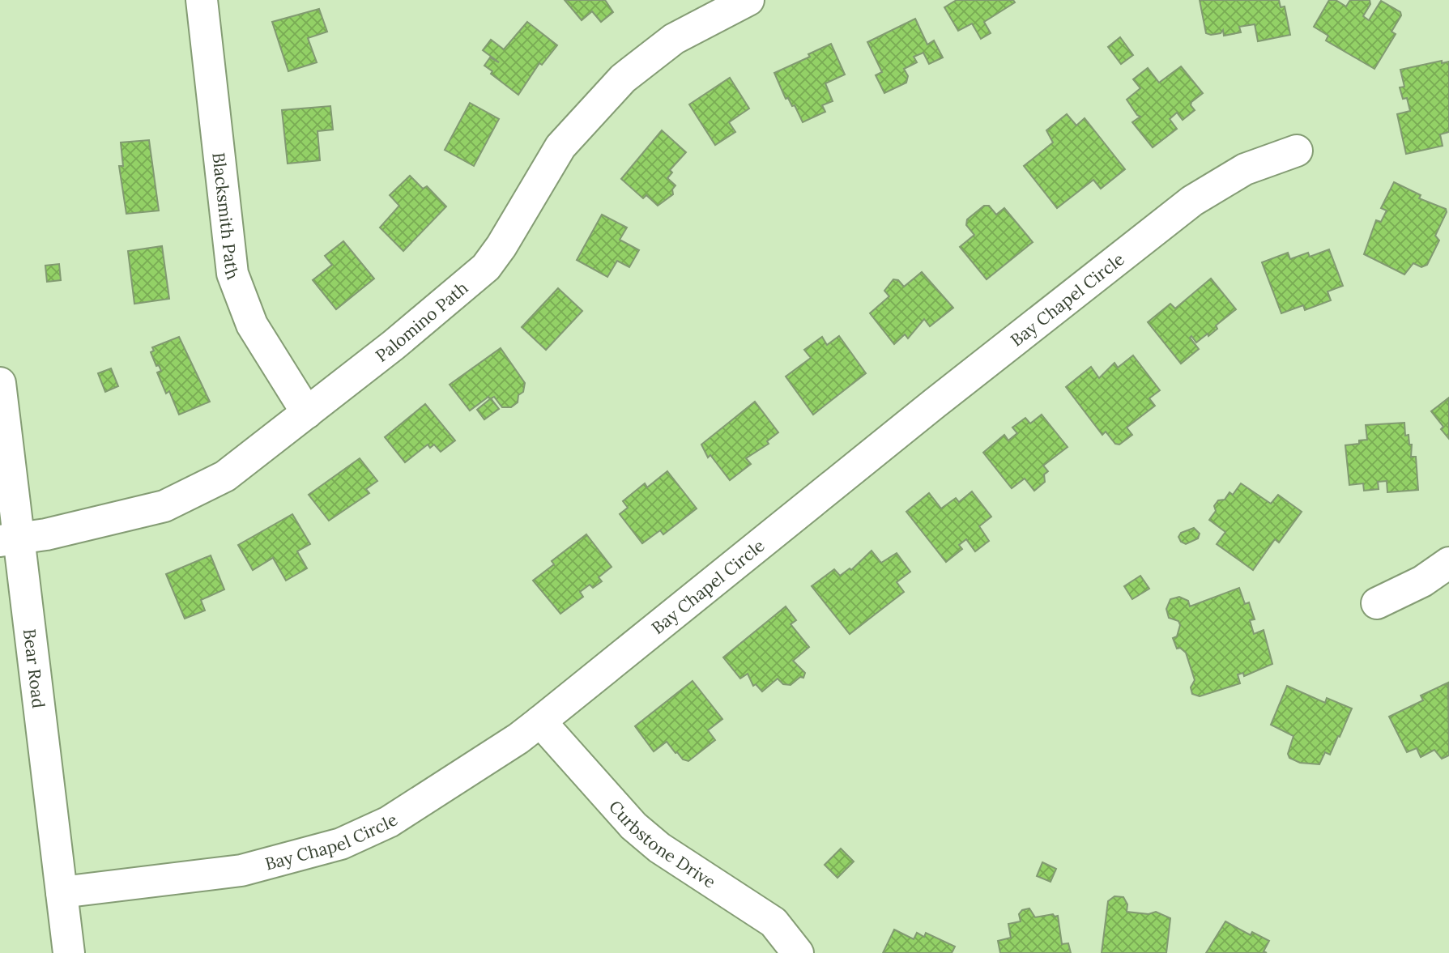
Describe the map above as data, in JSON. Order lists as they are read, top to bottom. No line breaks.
{"streets":{"street":["Blacksmith Path","Bay Chapel Circle","Palomino Path","Bear Road","Curbstone Drive"]},"crossings":[["Blacksmith Path","Palomino Path"],["Bay Chapel Circle","Bear Road"],["Bay Chapel Circle","Curbstone Drive"],["Palomino Path","Bear Road"]]}
